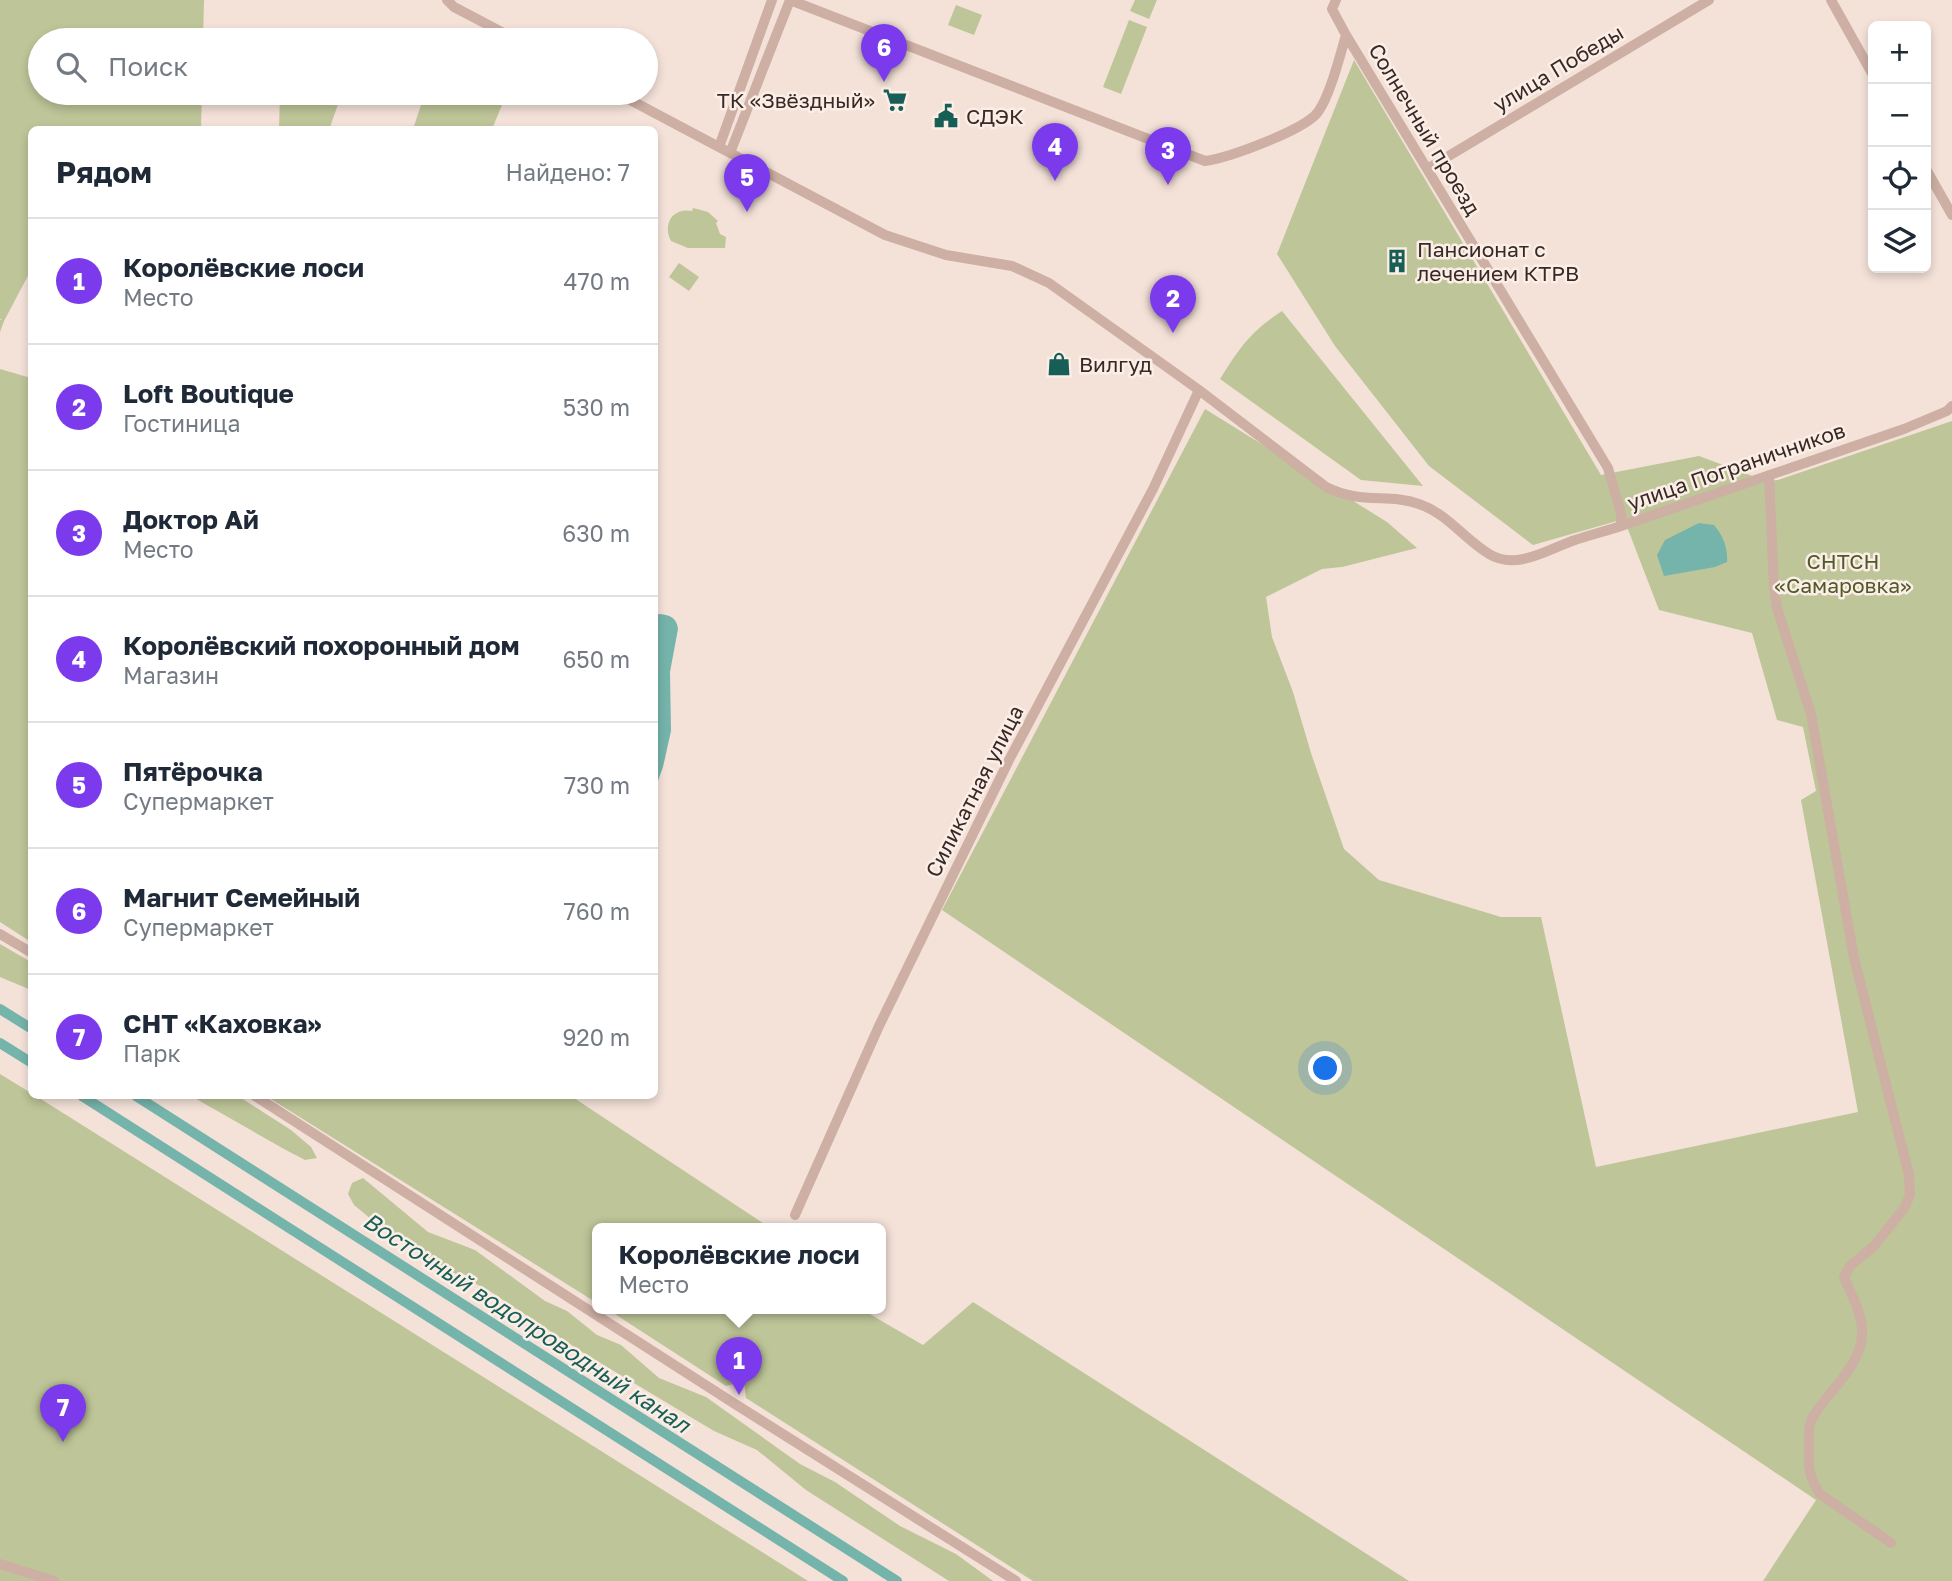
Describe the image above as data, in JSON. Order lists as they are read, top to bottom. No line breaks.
{"streets":{"street":["улица Победы","Солнечный проезд","улица Пограничников","Силикатная улица"]},"crossings":[["улица Победы","Солнечный проезд"],["Солнечный проезд","улица Пограничников"],["улица Пограничников","Силикатная улица"]],"water":["Восточный водопроводный канал"],"parks":["СНТСН «Самаровка»"],"places":{"supermarket":["ТК «Звёздный»"],"public building":["СДЭК"],"building":["Пансионат с лечением КТРВ"],"shop":["Вилгуд"]},"page":{"map_buttons":["+","−"],"pins":["6","4","3","5","2","1","7"],"search":"Поиск","heading":["Рядом","Найдено: 7"],"list":[{"mark":"1","name":"Королёвские лоси","note":"Место","value":"470 m"},{"mark":"2","name":"Loft Boutique","note":"Гостиница","value":"530 m"},{"mark":"3","name":"Доктор Ай","note":"Место","value":"630 m"},{"mark":"4","name":"Королёвский похоронный дом","note":"Магазин","value":"650 m"},{"mark":"5","name":"Пятёрочка","note":"Супермаркет","value":"730 m"},{"mark":"6","name":"Магнит Семейный","note":"Супермаркет","value":"760 m"},{"mark":"7","name":"СНТ «Каховка»","note":"Парк","value":"920 m"}],"popup":["Королёвские лоси","Место"]}}
